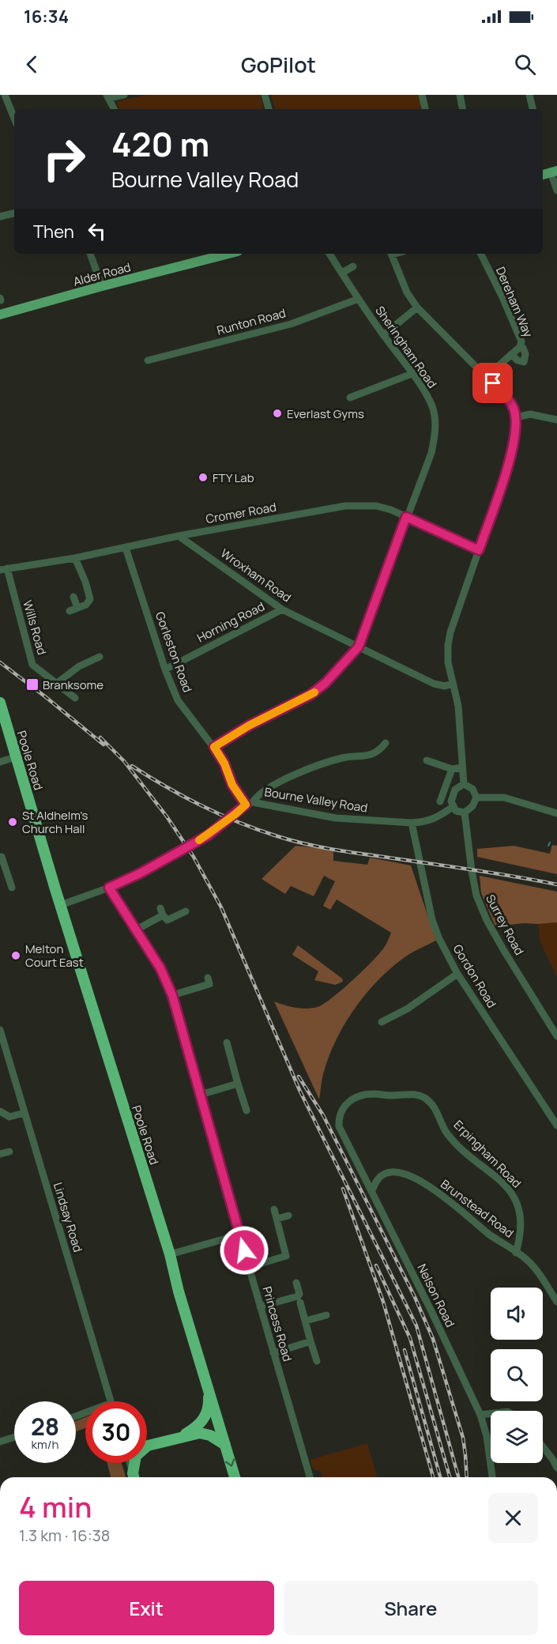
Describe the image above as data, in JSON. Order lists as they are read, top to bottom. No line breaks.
{"streets":{"highway":["Poole Road"],"main road":["Alder Road"],"street":["Dereham Way","Runton Road","Sheringham Road","Cromer Road","Wroxham Road","Horning Road","Wills Road","Gorleston Road","Bourne Valley Road","Surrey Road","Gordon Road","Erpingham Road","Brunstead Road","Lindsay Road","Nelson Road","Princess Road"]},"crossings":[["Runton Road","Sheringham Road"],["Sheringham Road","Cromer Road"],["Sheringham Road","Wroxham Road"],["Sheringham Road","Gorleston Road"],["Cromer Road","Wroxham Road"],["Cromer Road","Wills Road"],["Cromer Road","Gorleston Road"],["Wroxham Road","Horning Road"],["Horning Road","Gorleston Road"],["Gorleston Road","Bourne Valley Road"],["Bourne Valley Road","Surrey Road"],["Bourne Valley Road","Gordon Road"],["Erpingham Road","Brunstead Road"],["Erpingham Road","Nelson Road"],["Brunstead Road","Nelson Road"]],"places":{"other":["Everlast Gyms","FTY Lab","St Aldhelm's Church Hall","Melton Court East"],"transit":["Branksome"]},"page":{"status":"16:34","header":"GoPilot","turn":["420 m","Bourne Valley Road"],"then":"Then","speed":"28 km/h","limit":"30","heading":["4 min","1.3 km · 16:38"],"buttons":["Exit","Share"]}}
